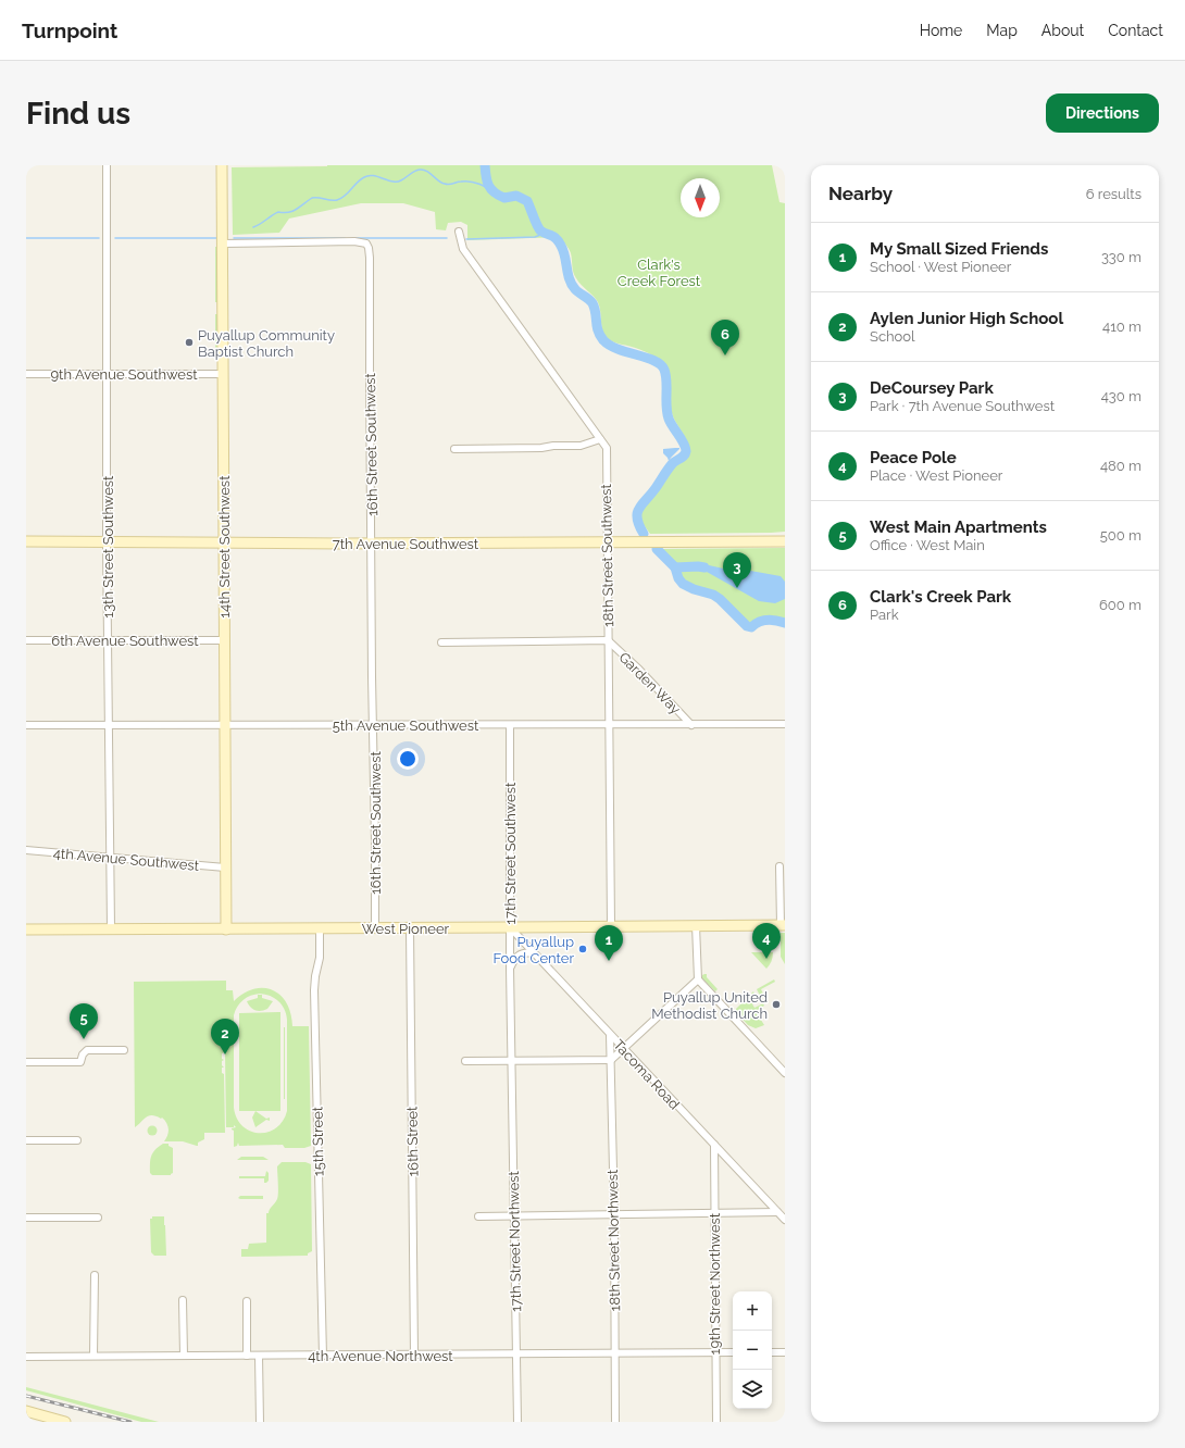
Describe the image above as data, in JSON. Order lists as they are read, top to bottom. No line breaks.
{"streets":{"street":["9th Avenue Southwest","16th Street Southwest","7th Avenue Southwest","13th Street Southwest","14th Street Southwest","18th Street Southwest","6th Avenue Southwest","Garden Way","5th Avenue Southwest","17th Street Southwest","4th Avenue Southwest","West Pioneer","Tacoma Road","15th Street","16th Street","18th Street Northwest","17th Street Northwest","19th Street Northwest","4th Avenue Northwest"]},"crossings":[["9th Avenue Southwest","13th Street Southwest"],["9th Avenue Southwest","14th Street Southwest"],["16th Street Southwest","7th Avenue Southwest"],["16th Street Southwest","14th Street Southwest"],["16th Street Southwest","5th Avenue Southwest"],["16th Street Southwest","West Pioneer"],["7th Avenue Southwest","13th Street Southwest"],["7th Avenue Southwest","14th Street Southwest"],["7th Avenue Southwest","18th Street Southwest"],["13th Street Southwest","6th Avenue Southwest"],["13th Street Southwest","5th Avenue Southwest"],["13th Street Southwest","4th Avenue Southwest"],["13th Street Southwest","West Pioneer"],["14th Street Southwest","6th Avenue Southwest"],["14th Street Southwest","5th Avenue Southwest"],["14th Street Southwest","4th Avenue Southwest"],["14th Street Southwest","West Pioneer"],["18th Street Southwest","Garden Way"],["18th Street Southwest","5th Avenue Southwest"],["18th Street Southwest","West Pioneer"],["Garden Way","5th Avenue Southwest"],["5th Avenue Southwest","17th Street Southwest"],["17th Street Southwest","West Pioneer"],["17th Street Southwest","Tacoma Road"],["17th Street Southwest","17th Street Northwest"],["West Pioneer","Tacoma Road"],["West Pioneer","15th Street"],["West Pioneer","16th Street"],["Tacoma Road","18th Street Northwest"],["Tacoma Road","19th Street Northwest"],["15th Street","4th Avenue Northwest"],["16th Street","4th Avenue Northwest"],["18th Street Northwest","4th Avenue Northwest"],["17th Street Northwest","4th Avenue Northwest"],["19th Street Northwest","4th Avenue Northwest"]],"parks":["Clark's Creek Forest"],"places":["Puyallup Community Baptist Church","Puyallup Food Center","Puyallup United Methodist Church"],"north":"bottom","page":{"header":"Turnpoint","nav":["Home","Map","About","Contact"],"buttons":"Directions","title":"Find us","heading":["Nearby","6 results"],"list":[{"mark":"1","name":"My Small Sized Friends","note":"School · West Pioneer","value":"330 m"},{"mark":"2","name":"Aylen Junior High School","note":"School","value":"410 m"},{"mark":"3","name":"DeCoursey Park","note":"Park · 7th Avenue Southwest","value":"430 m"},{"mark":"4","name":"Peace Pole","note":"Place · West Pioneer","value":"480 m"},{"mark":"5","name":"West Main Apartments","note":"Office · West Main","value":"500 m"},{"mark":"6","name":"Clark's Creek Park","note":"Park","value":"600 m"}],"pins":["6","3","4","1","5","2"],"map_buttons":["+","−"]}}
